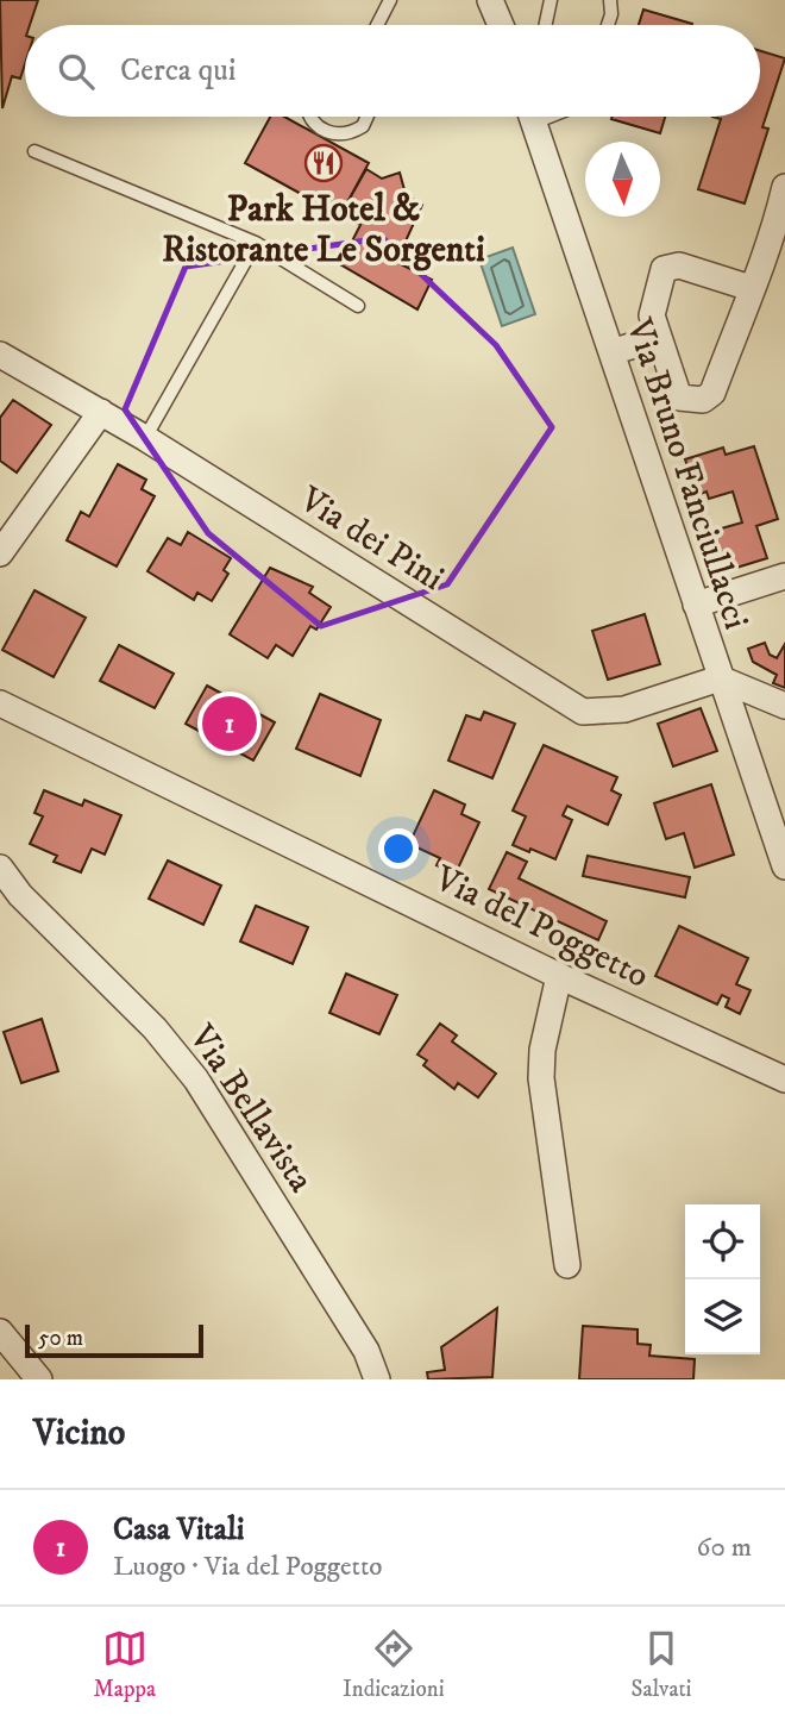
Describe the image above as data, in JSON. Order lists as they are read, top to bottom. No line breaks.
{"streets":{"street":["Via Bruno Fanciullacci","Via dei Pini","Via del Poggetto","Via Bellavista"]},"crossings":[["Via Bruno Fanciullacci","Via dei Pini"]],"places":{"restaurant":["Park Hotel & Ristorante Le Sorgenti"]},"scale_bar":"50 m","north":"bottom","page":{"search":"Cerca qui","pins":"1","scale":"50 m","heading":"Vicino","list":[{"mark":"1","name":"Casa Vitali","note":"Luogo · Via del Poggetto","value":"60 m"}],"nav":["Mappa","Indicazioni","Salvati"]}}
